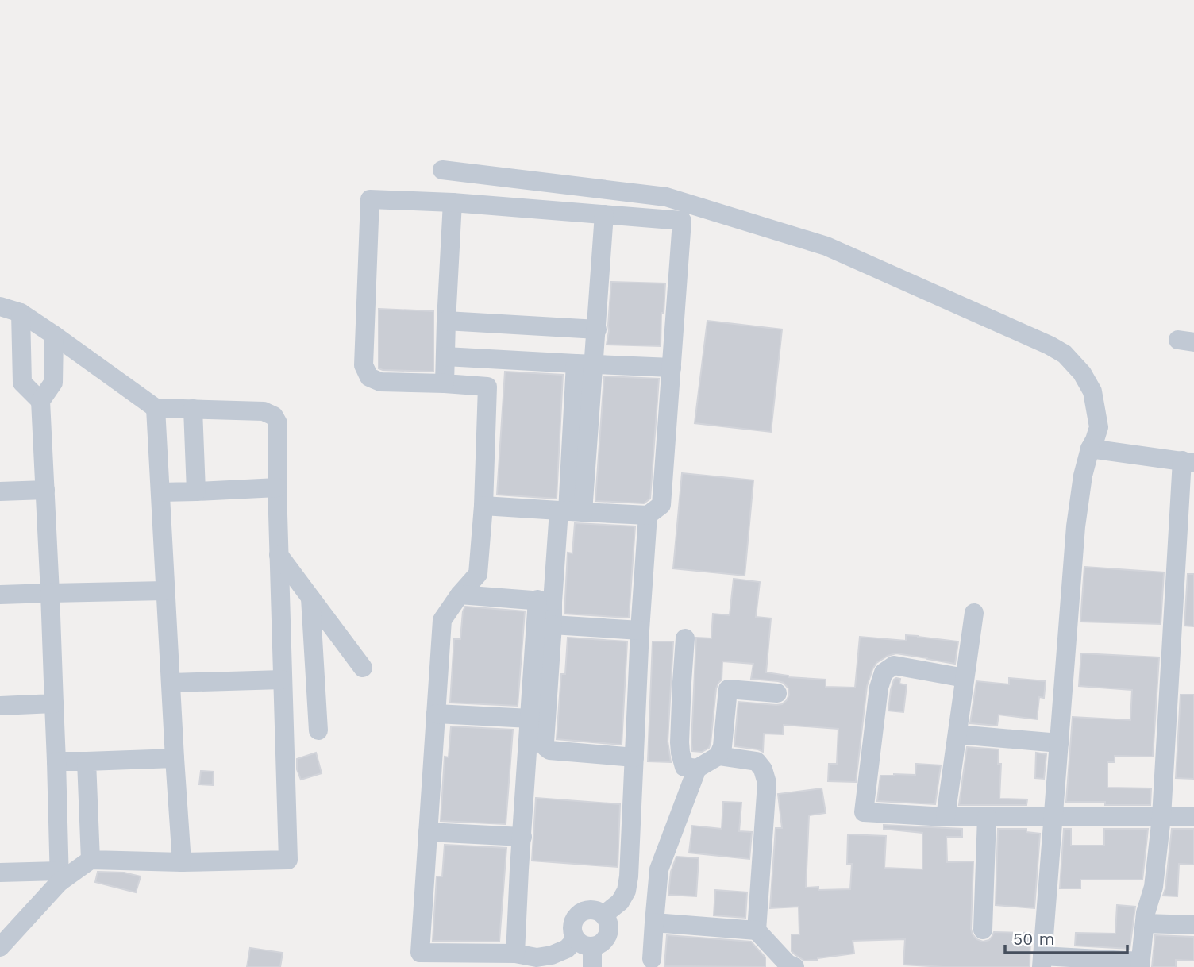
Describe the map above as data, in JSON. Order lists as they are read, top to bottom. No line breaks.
{"scale_bar":"50 m"}
